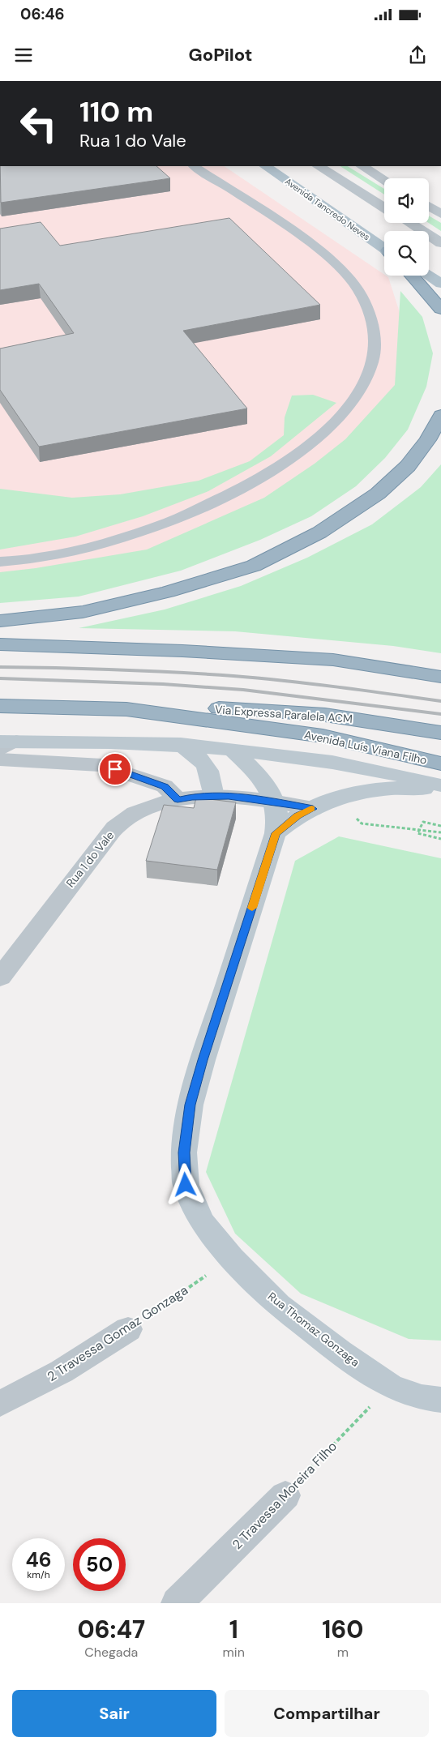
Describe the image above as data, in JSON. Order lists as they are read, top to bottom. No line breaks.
{"streets":{"highway":["Via Expressa Paralela ACM","Avenida Luís Viana Filho"],"main road":["Avenida Tancredo Neves","Rua Thomaz Gonzaga"],"street":["Rua 1 do Vale","2 Travessa Gomaz Gonzaga","2 Travessa Moreira Filho"]},"crossings":[["Via Expressa Paralela ACM","Avenida Luís Viana Filho"],["Avenida Luís Viana Filho","Rua Thomaz Gonzaga"],["Rua 1 do Vale","Rua Thomaz Gonzaga"],["Rua Thomaz Gonzaga","2 Travessa Gomaz Gonzaga"],["Rua Thomaz Gonzaga","2 Travessa Moreira Filho"]],"page":{"status":"06:46","header":"GoPilot","turn":["110 m","Rua 1 do Vale"],"speed":"46 km/h","limit":"50","eta":["06:47","Chegada","1","min","160","m"],"buttons":["Sair","Compartilhar"]}}
